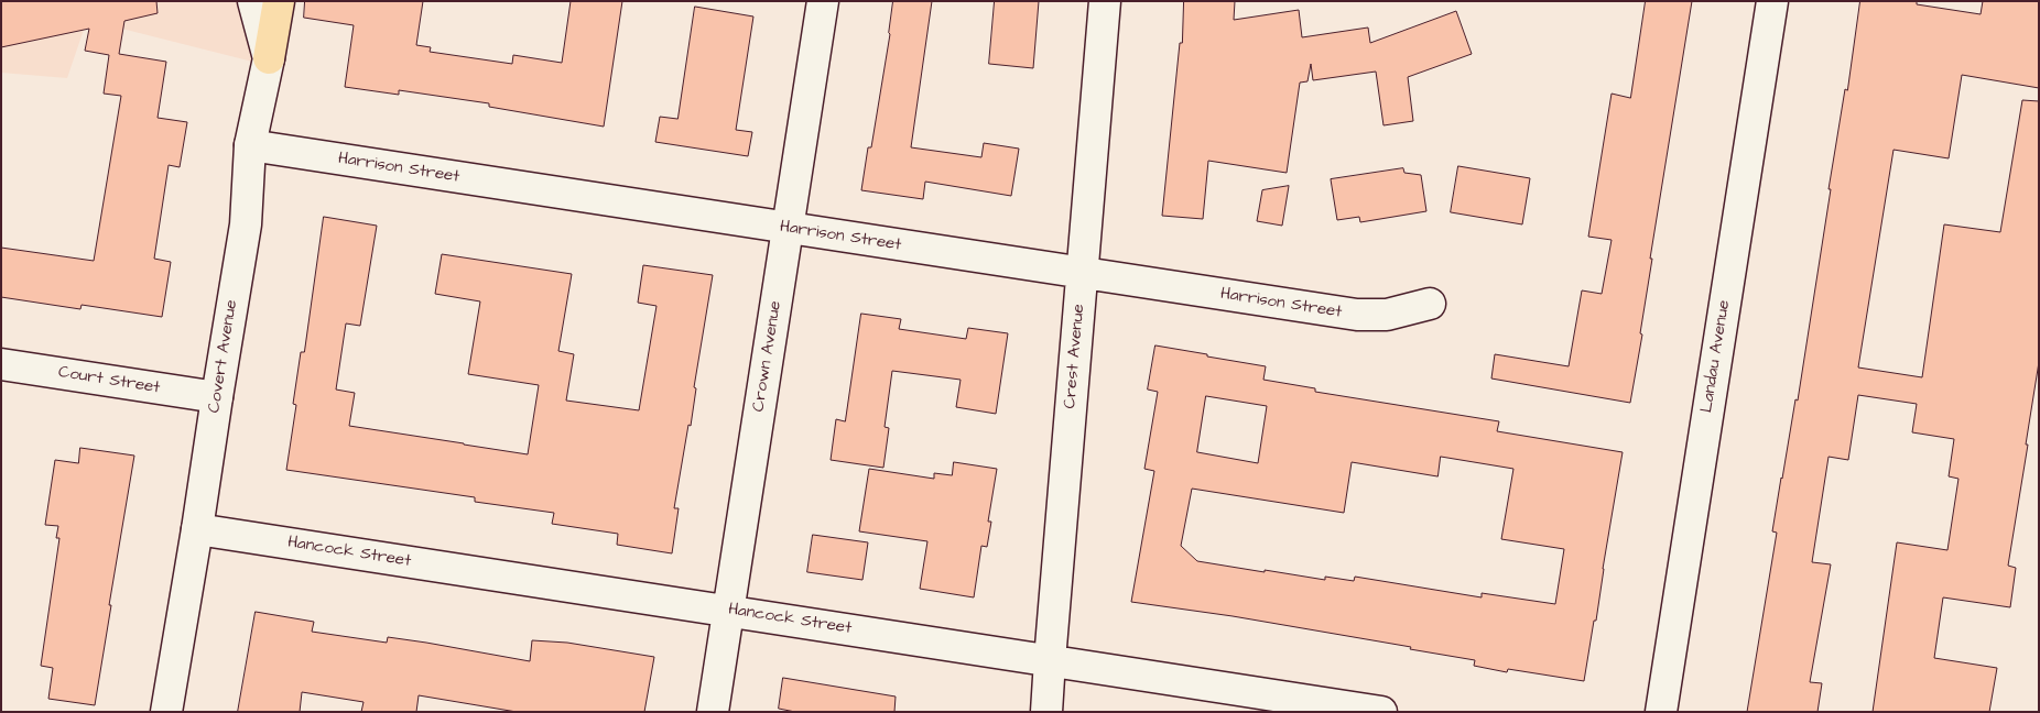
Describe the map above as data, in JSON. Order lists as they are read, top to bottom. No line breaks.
{"streets":{"street":["Harrison Street","Covert Avenue","Crown Avenue","Crest Avenue","Landau Avenue","Court Street","Hancock Street"]},"crossings":[["Harrison Street","Covert Avenue"],["Harrison Street","Crown Avenue"],["Harrison Street","Crest Avenue"],["Covert Avenue","Court Street"],["Covert Avenue","Hancock Street"],["Crown Avenue","Hancock Street"],["Crest Avenue","Hancock Street"]]}
